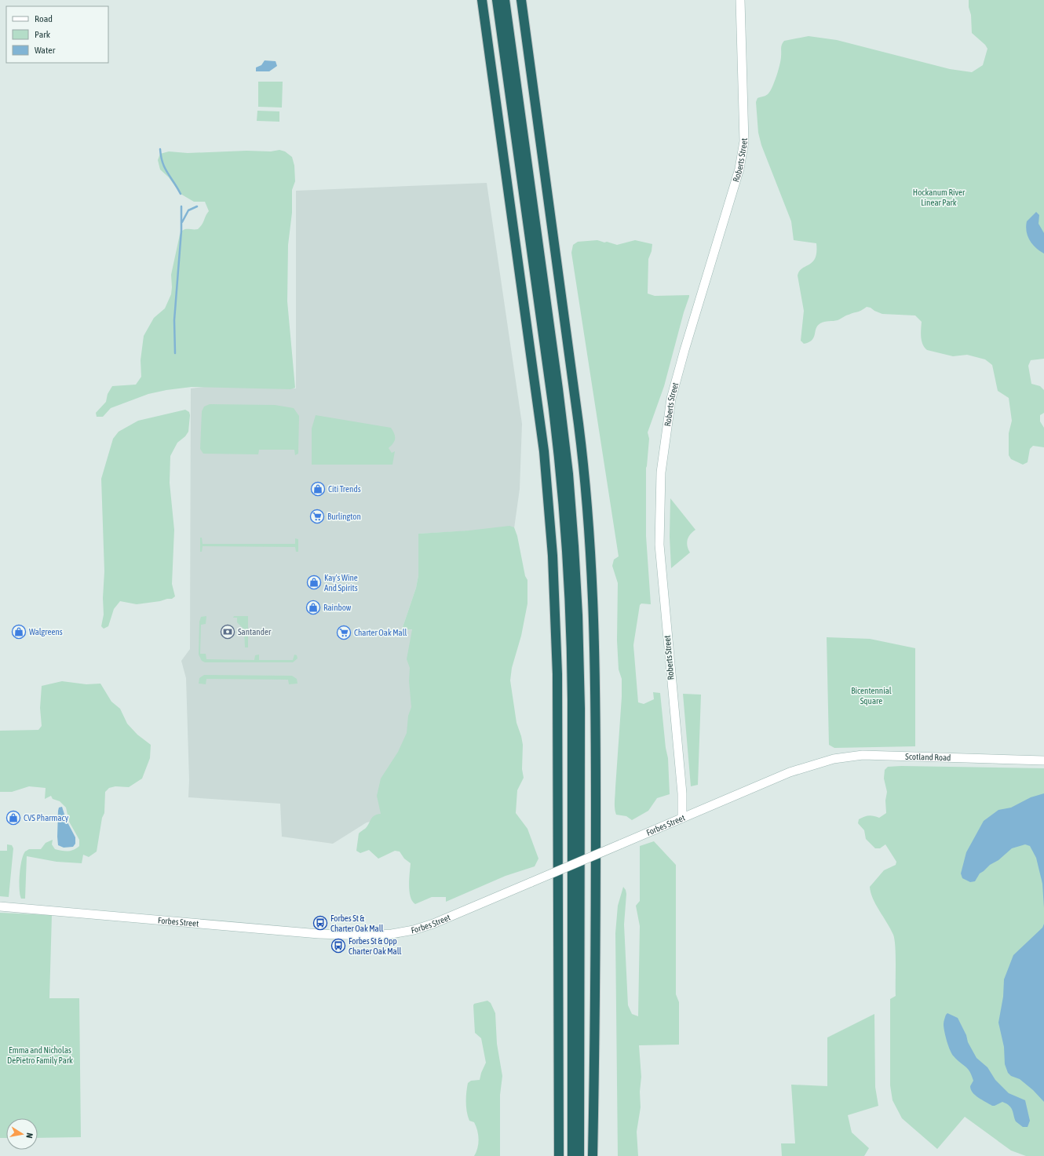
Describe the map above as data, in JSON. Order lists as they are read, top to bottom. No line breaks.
{"streets":{"main road":["Roberts Street","Scotland Road","Forbes Street"]},"crossings":[["Roberts Street","Forbes Street"],["Scotland Road","Forbes Street"]],"parks":["Hockanum River Linear Park","Bicentennial Square","Emma and Nicholas DePietro Family Park"],"places":{"shop":["Citi Trends","Kay's Wine And Spirits","Rainbow","Walgreens","CVS Pharmacy"],"supermarket":["Burlington","Charter Oak Mall"],"bank":["Santander"],"bus stop":["Forbes St & Charter Oak Mall","Forbes St & Opp Charter Oak Mall"]},"legend":["Road","Park","Water"],"north":"right"}
